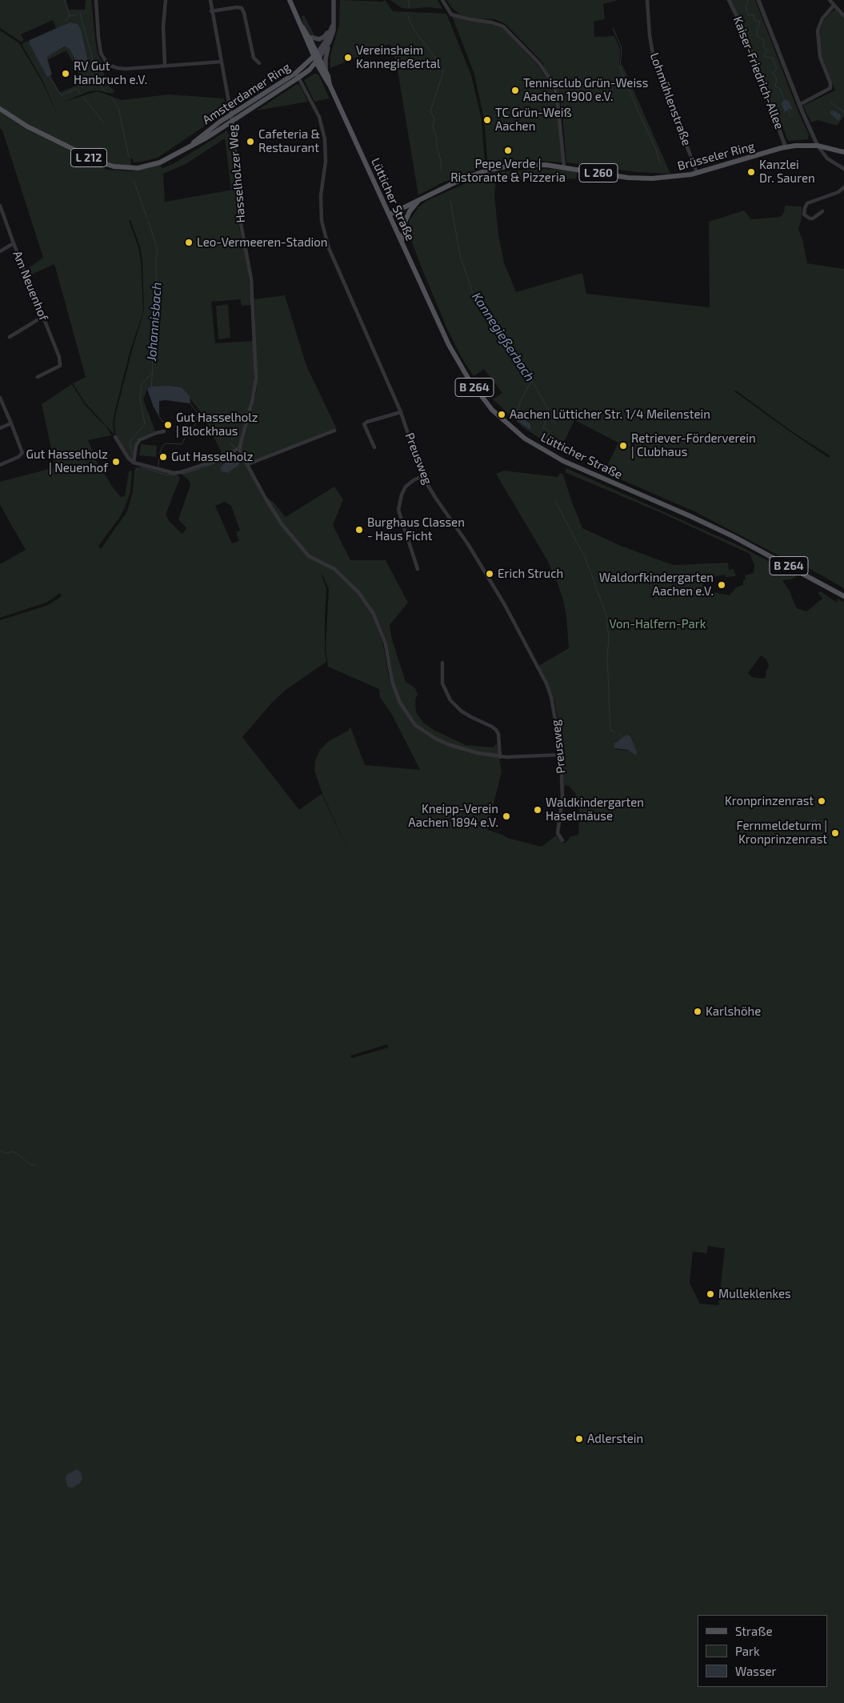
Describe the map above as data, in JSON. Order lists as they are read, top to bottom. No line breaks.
{"streets":{"main road":["Amsterdamer Ring","Brüsseler Ring","L 212","L 260","Lütticher Straße","B 264"],"street":["Kaiser-Friedrich-Allee","Lohmühlenstraße","Hasselholzer Weg","Am Neuenhof","Preusweg"]},"crossings":[["Kaiser-Friedrich-Allee","Brüsseler Ring"],["Amsterdamer Ring","Hasselholzer Weg"],["Amsterdamer Ring","Lütticher Straße"],["Amsterdamer Ring","Preusweg"],["Lohmühlenstraße","Brüsseler Ring"],["Brüsseler Ring","Lütticher Straße"]],"water":["Johannisbach","Kannegießerbach"],"parks":["Von-Halfern-Park"],"places":["Vereinsheim Kannegießertal","RV Gut Hanbruch e.V.","Tennisclub Grün-Weiss Aachen 1900 e.V.","TC Grün-Weiß Aachen","Cafeteria & Restaurant","Pepe Verde | Ristorante & Pizzeria","Kanzlei Dr. Sauren","Leo-Vermeeren-Stadion","Aachen Lütticher Str. 1/4 Meilenstein","Gut Hasselholz | Blockhaus","Retriever-Förderverein | Clubhaus","Gut Hasselholz","Gut Hasselholz | Neuenhof","Burghaus Classen - Haus Ficht","Erich Struch","Waldorfkindergarten Aachen e.V.","Kronprinzenrast","Waldkindergarten Haselmäuse","Kneipp-Verein Aachen 1894 e.V.","Fernmeldeturm | Kronprinzenrast","Karlshöhe","Mulleklenkes","Adlerstein"],"legend":["Straße","Park","Wasser"]}
